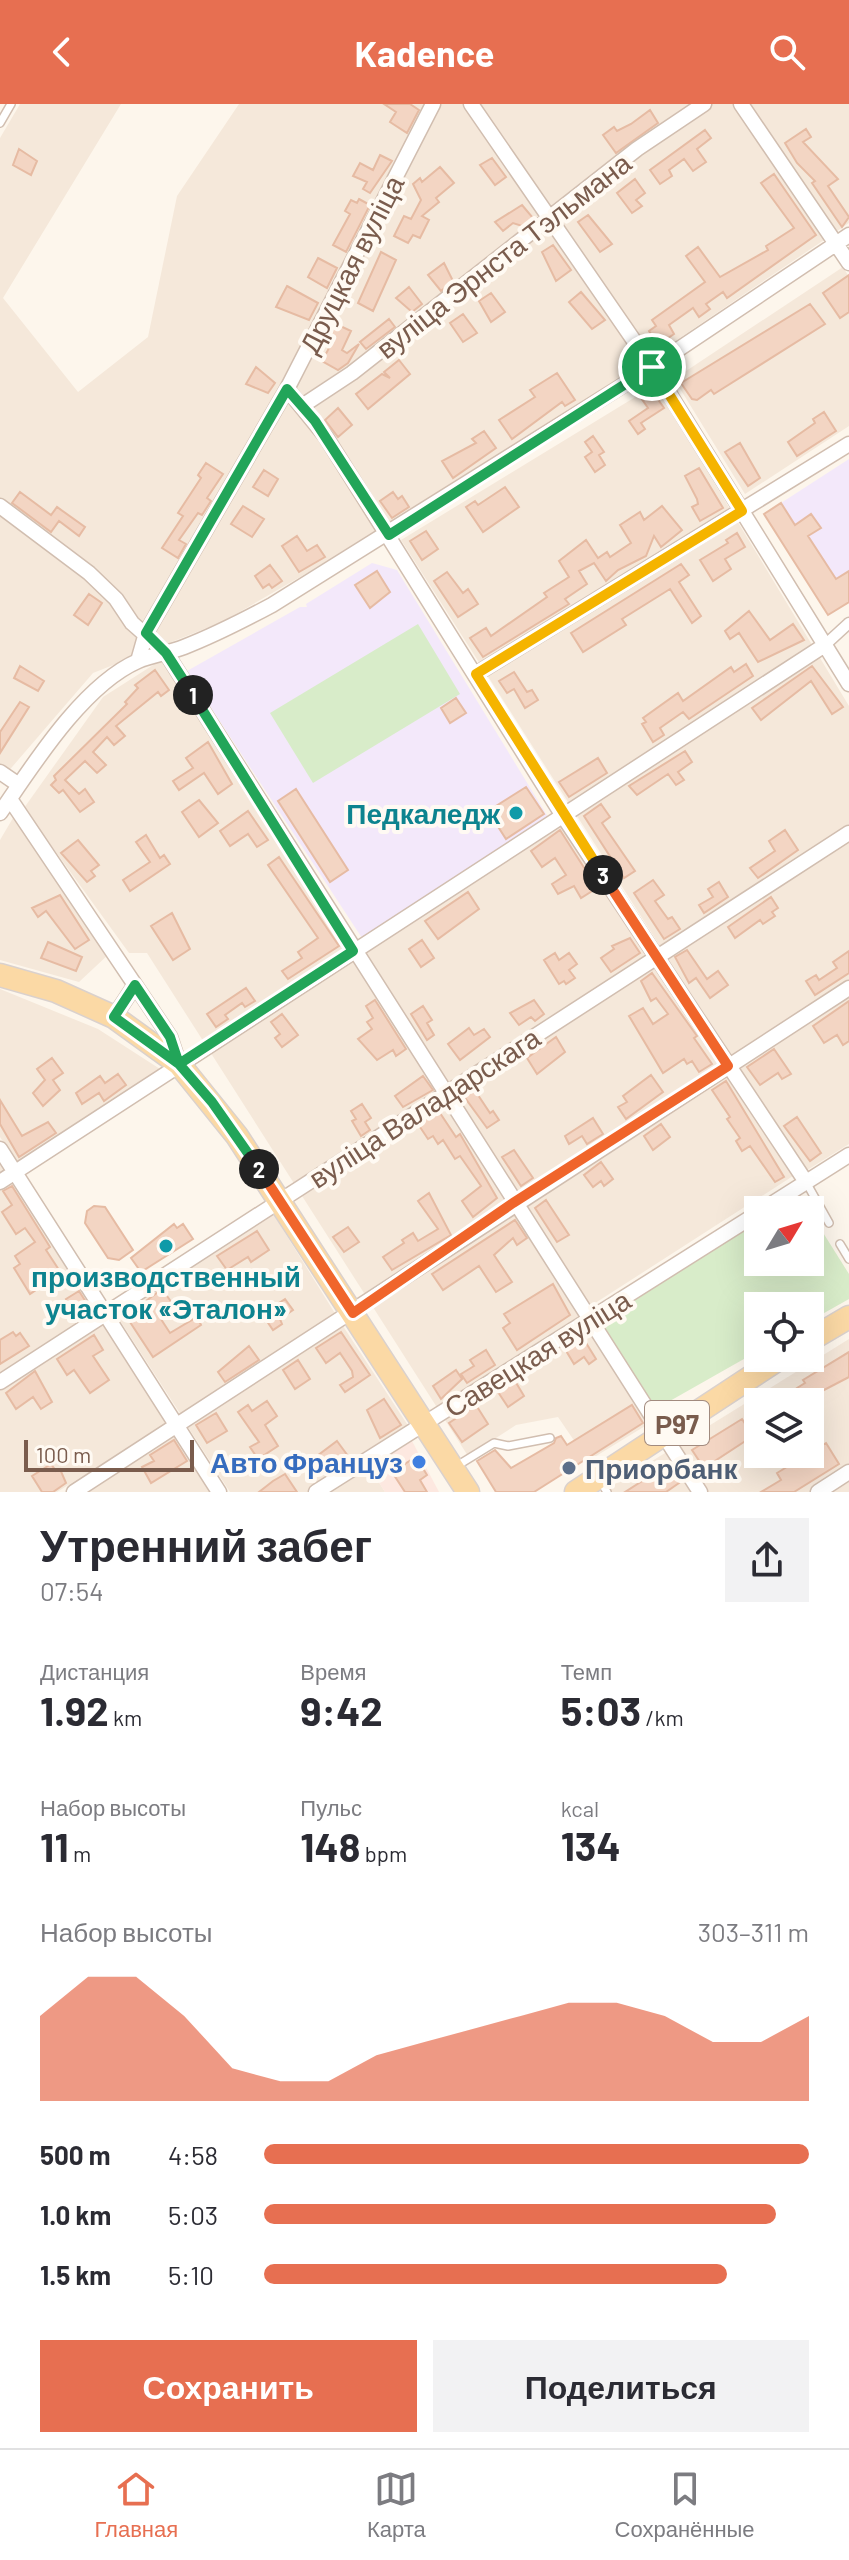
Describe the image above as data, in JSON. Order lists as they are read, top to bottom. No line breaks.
{"streets":{"main road":["Р97"],"street":["вуліца Эрнста Тэльмана","Друцкая вуліца","вуліца Валадарскага","Савецкая вуліца"]},"places":["Педкаледж","производственный участок «Эталон»","Авто Француз","Приорбанк"],"scale_bar":"100 m","north":"top right","page":{"header":"Kadence","pins":["1","3","2"],"scale":"100 m","heading":["Утренний забег","07:54"],"stats":[["Дистанция","1.92 km"],["Время","9:42"],["Темп","5:03 /km"],["Набор высоты","11 m"],["Пульс","148 bpm"],["kcal","134"]],"chart":["Набор высоты","303–311 m"],"list":[{"name":"500 m","note":"4:58"},{"name":"1.0 km","note":"5:03"},{"name":"1.5 km","note":"5:10"}],"buttons":["Сохранить","Поделиться"],"tabs":["Главная","Карта","Сохранённые"]}}
